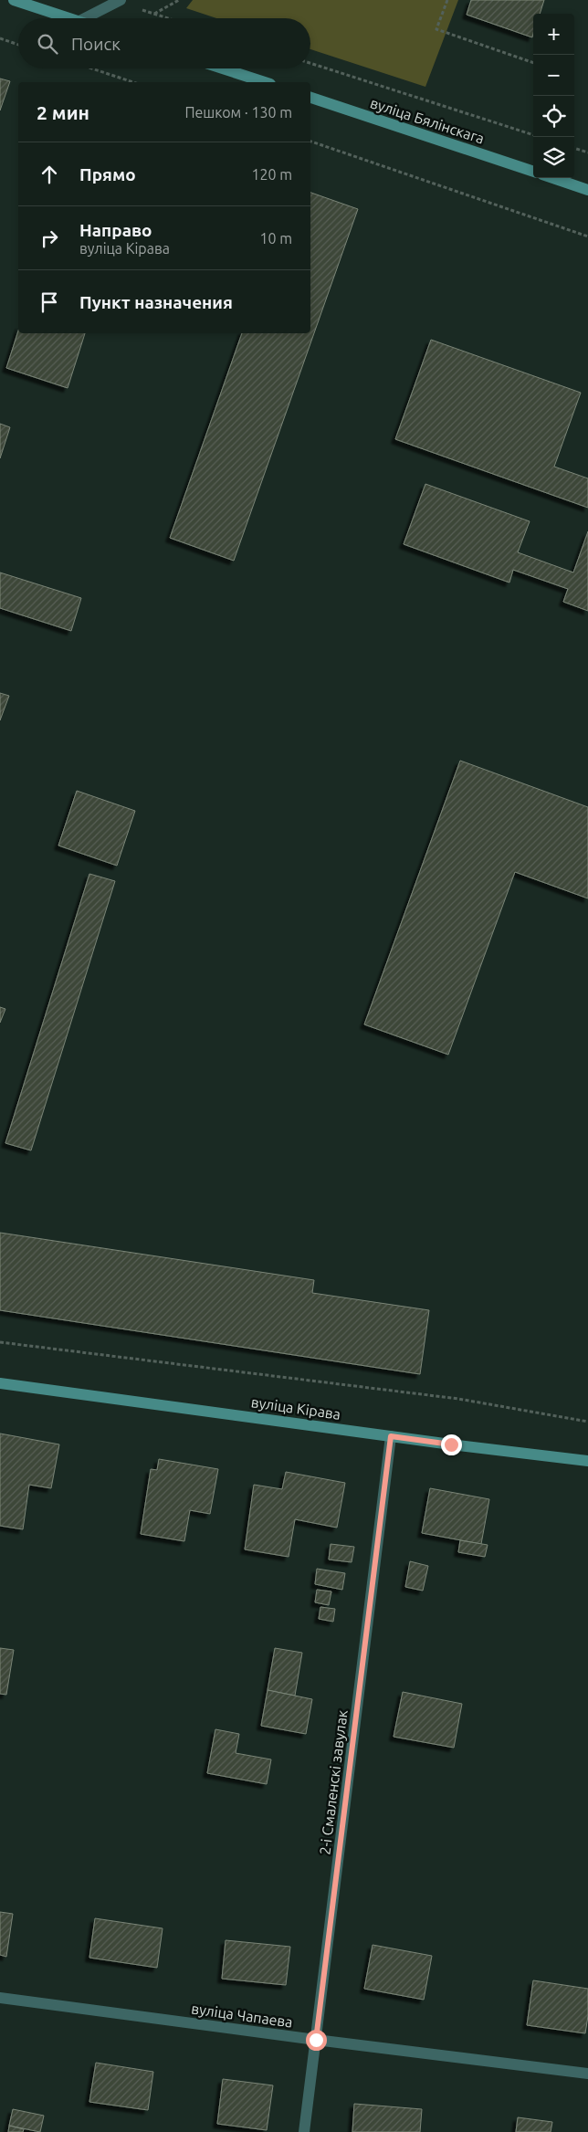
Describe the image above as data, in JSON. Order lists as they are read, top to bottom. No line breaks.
{"streets":{"street":["вуліца Бялінскага","вуліца Кірава","2-і Смаленскі завулак","вуліца Чапаева"]},"crossings":[["вуліца Кірава","2-і Смаленскі завулак"],["2-і Смаленскі завулак","вуліца Чапаева"]],"page":{"map_buttons":["+","−"],"search":"Поиск","heading":["2 мин","Пешком · 130 m"],"list":[["Прямо","120 m"],["Направо","вуліца Кірава","10 m"],"Пункт назначения"]}}
